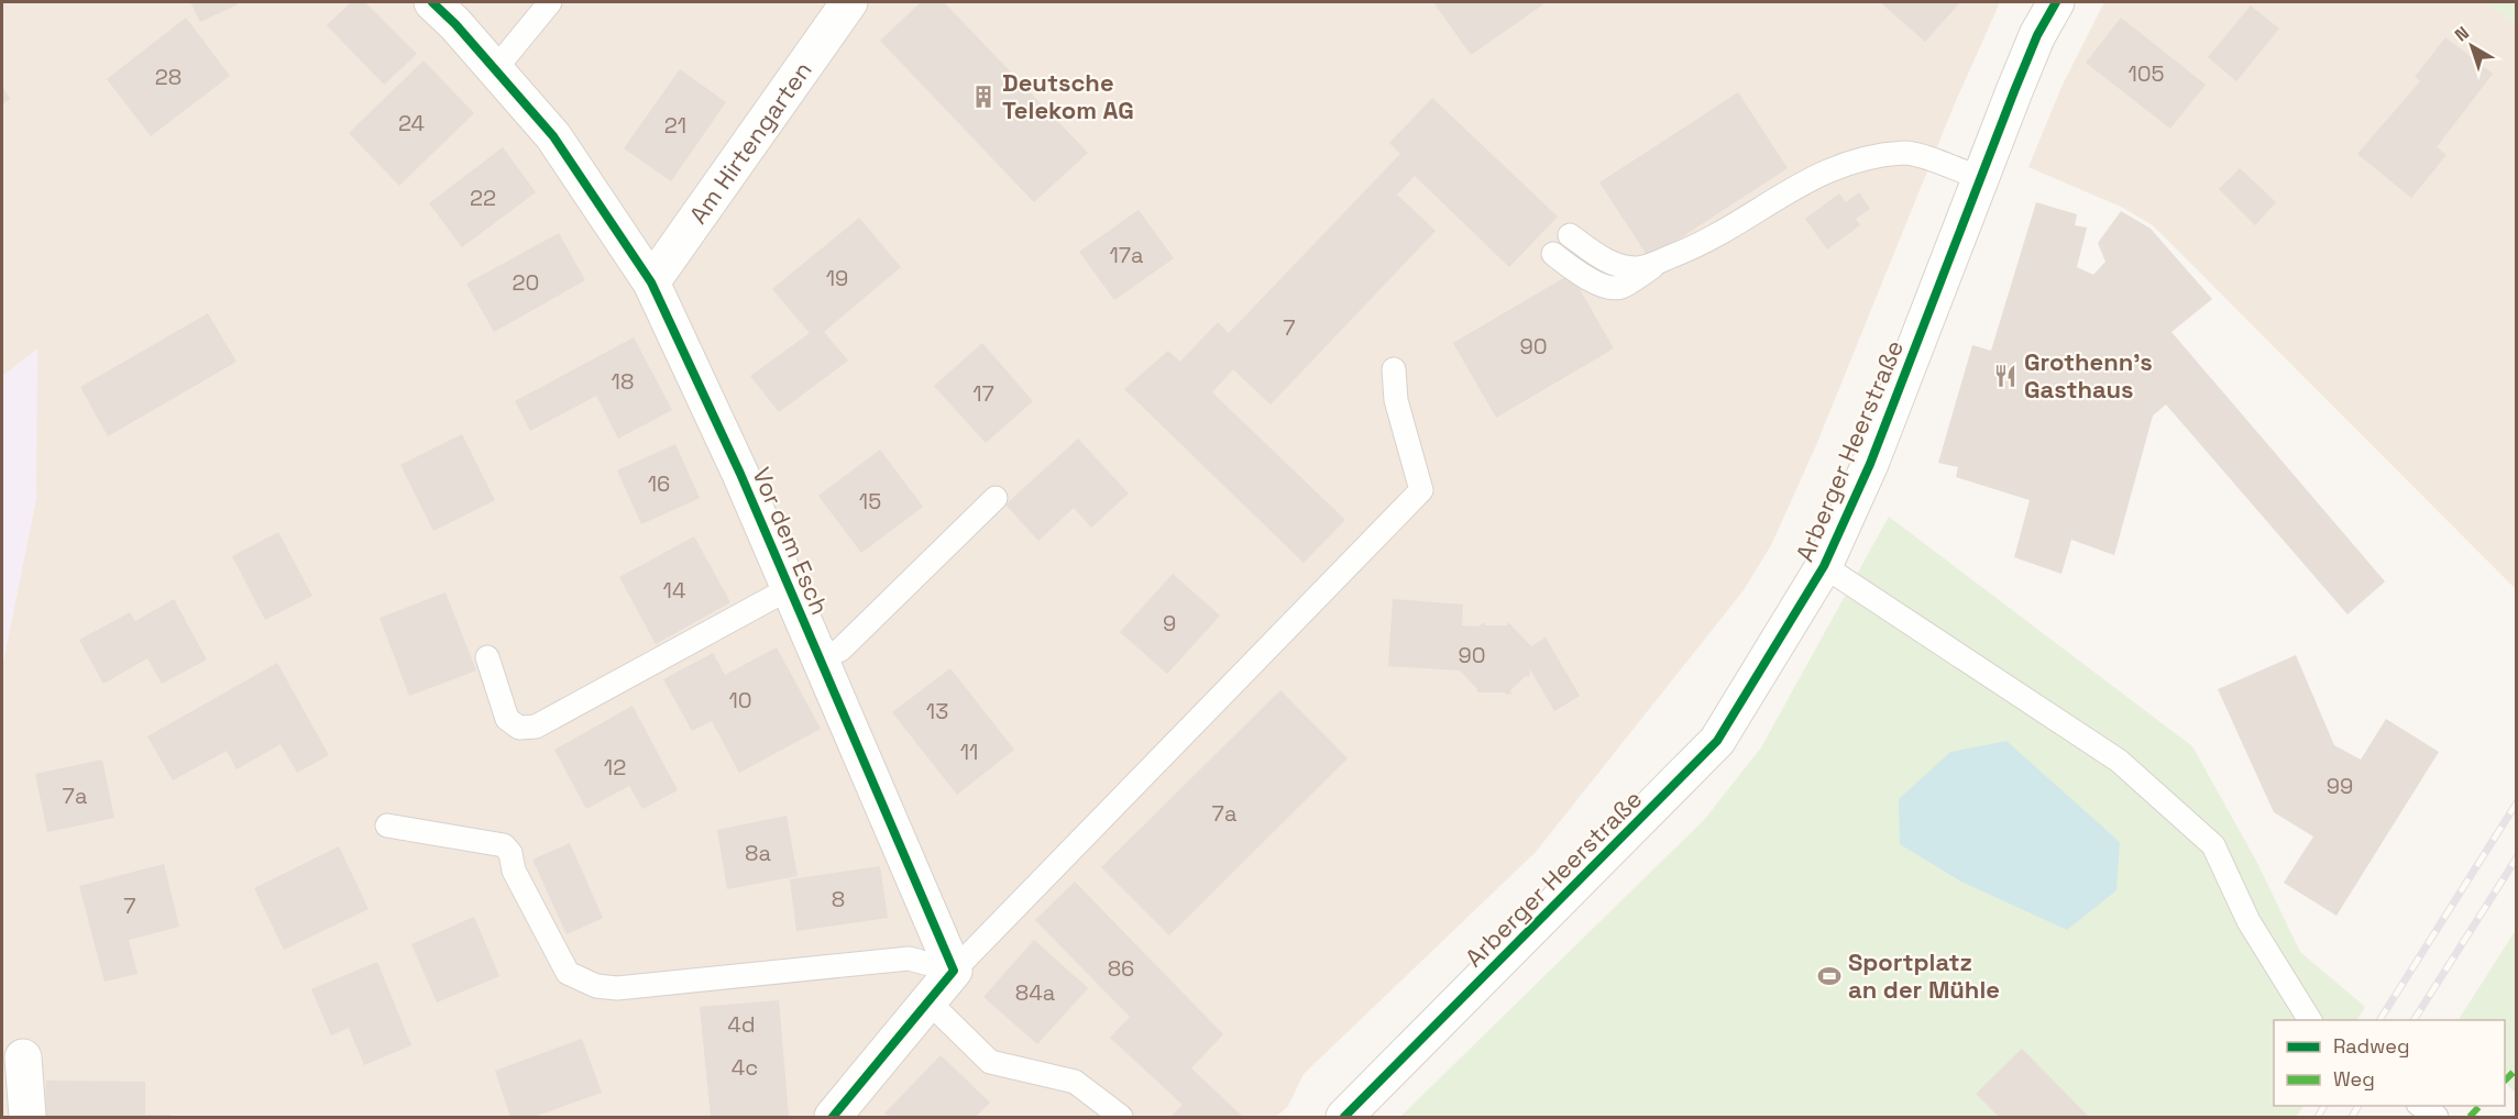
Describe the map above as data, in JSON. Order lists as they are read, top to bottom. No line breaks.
{"streets":{"street":["Am Hirtengarten","Arberger Heerstraße","Vor dem Esch"]},"crossings":[["Am Hirtengarten","Vor dem Esch"]],"places":{"building":["Deutsche Telekom AG"],"restaurant":["Grothenn's Gasthaus"],"sports":["Sportplatz an der Mühle"]},"house_numbers":["105","28","24","21","22","17a","19","20","7","90","18","17","16","15","14","9","90","10","13","11","12","99","7a","7a","8a","8","7","86","84a","4d","4c"],"legend":["Radweg","Weg"],"north":"top left"}
